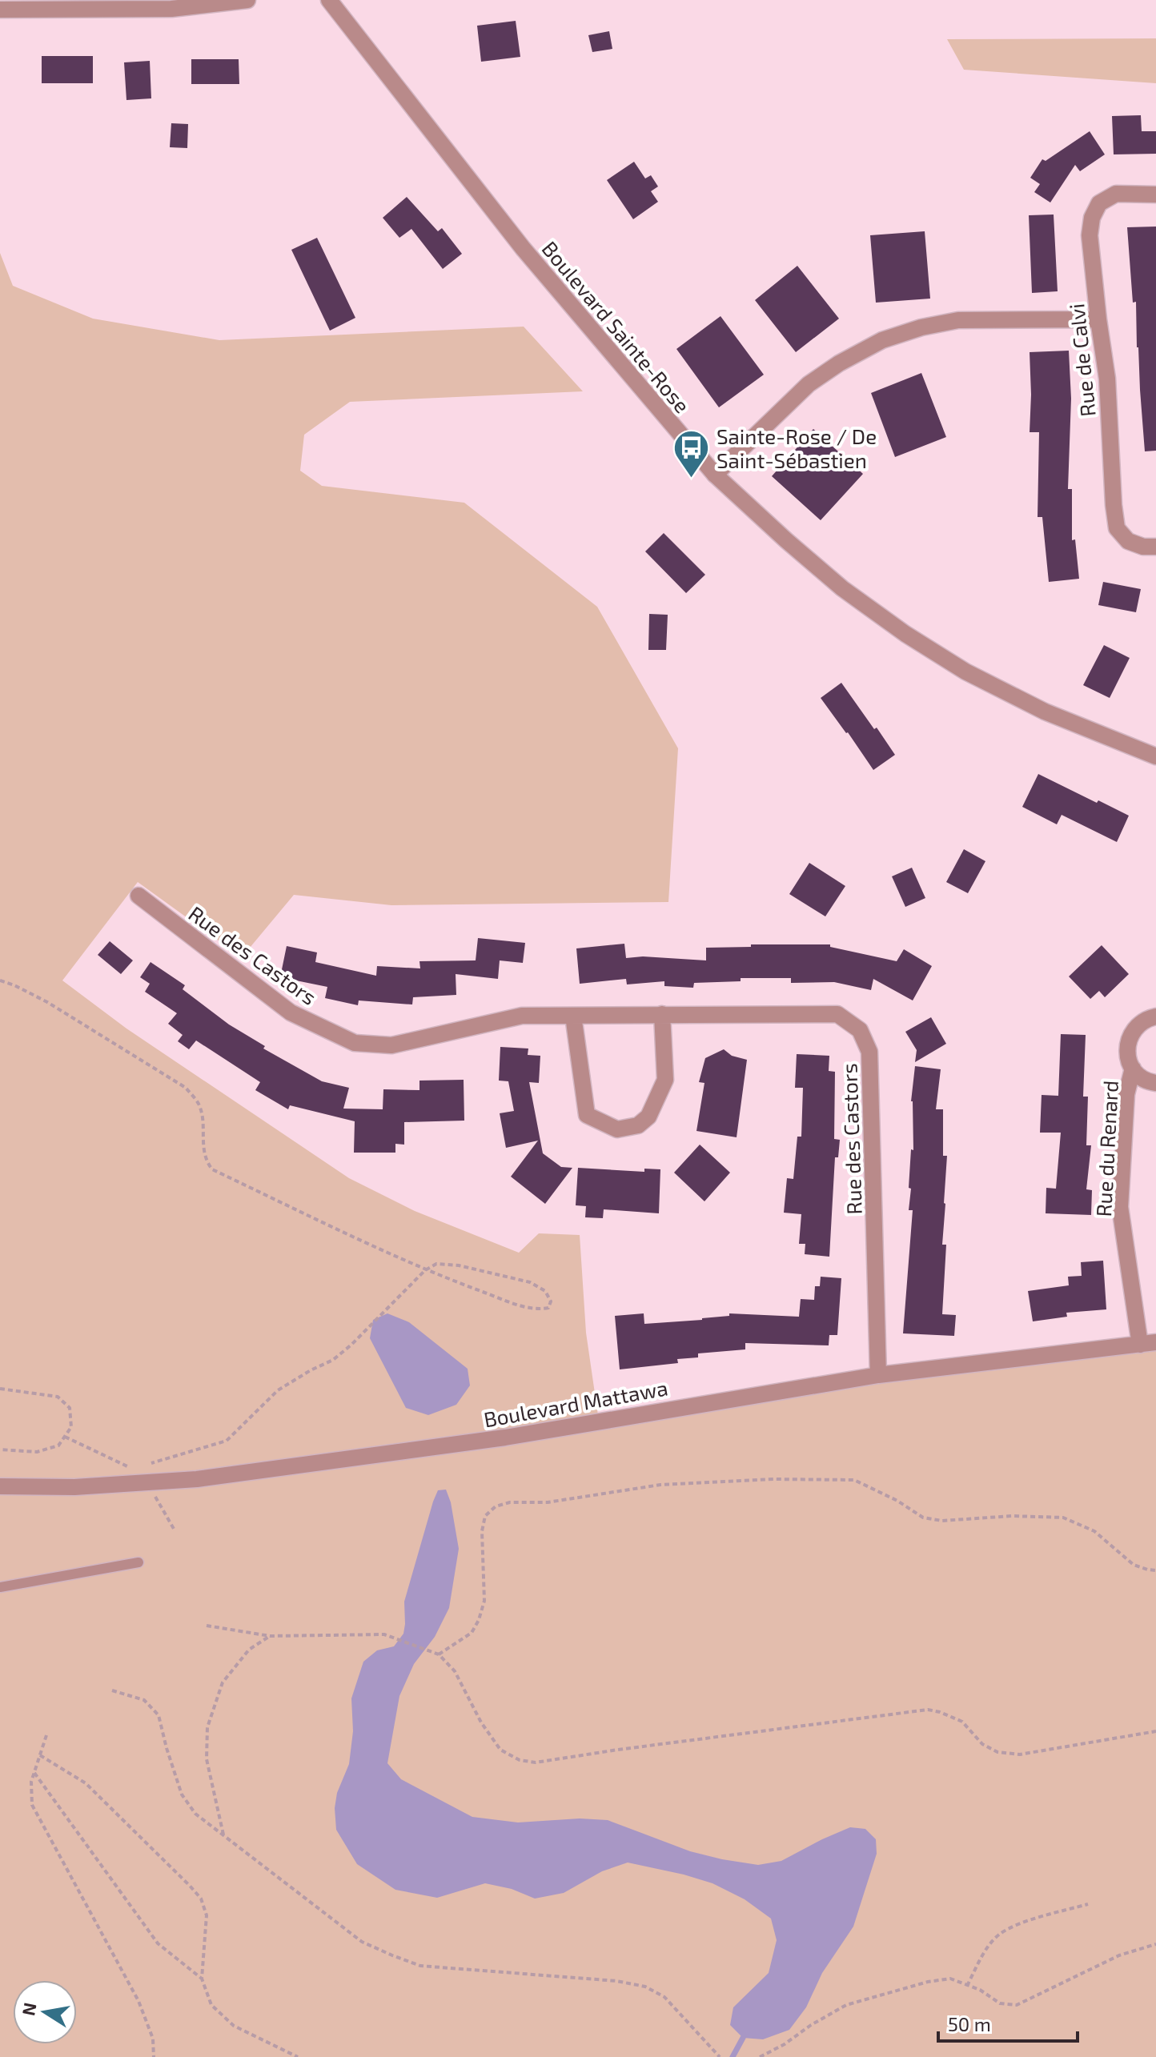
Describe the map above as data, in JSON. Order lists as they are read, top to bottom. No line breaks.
{"streets":{"street":["Boulevard Sainte-Rose","Rue de Calvi","Rue des Castors","Rue du Renard","Boulevard Mattawa"]},"crossings":[["Rue des Castors","Boulevard Mattawa"],["Rue du Renard","Boulevard Mattawa"]],"places":{"bus stop":["Sainte-Rose / De Saint-Sébastien"]},"scale_bar":"50 m","north":"left"}
